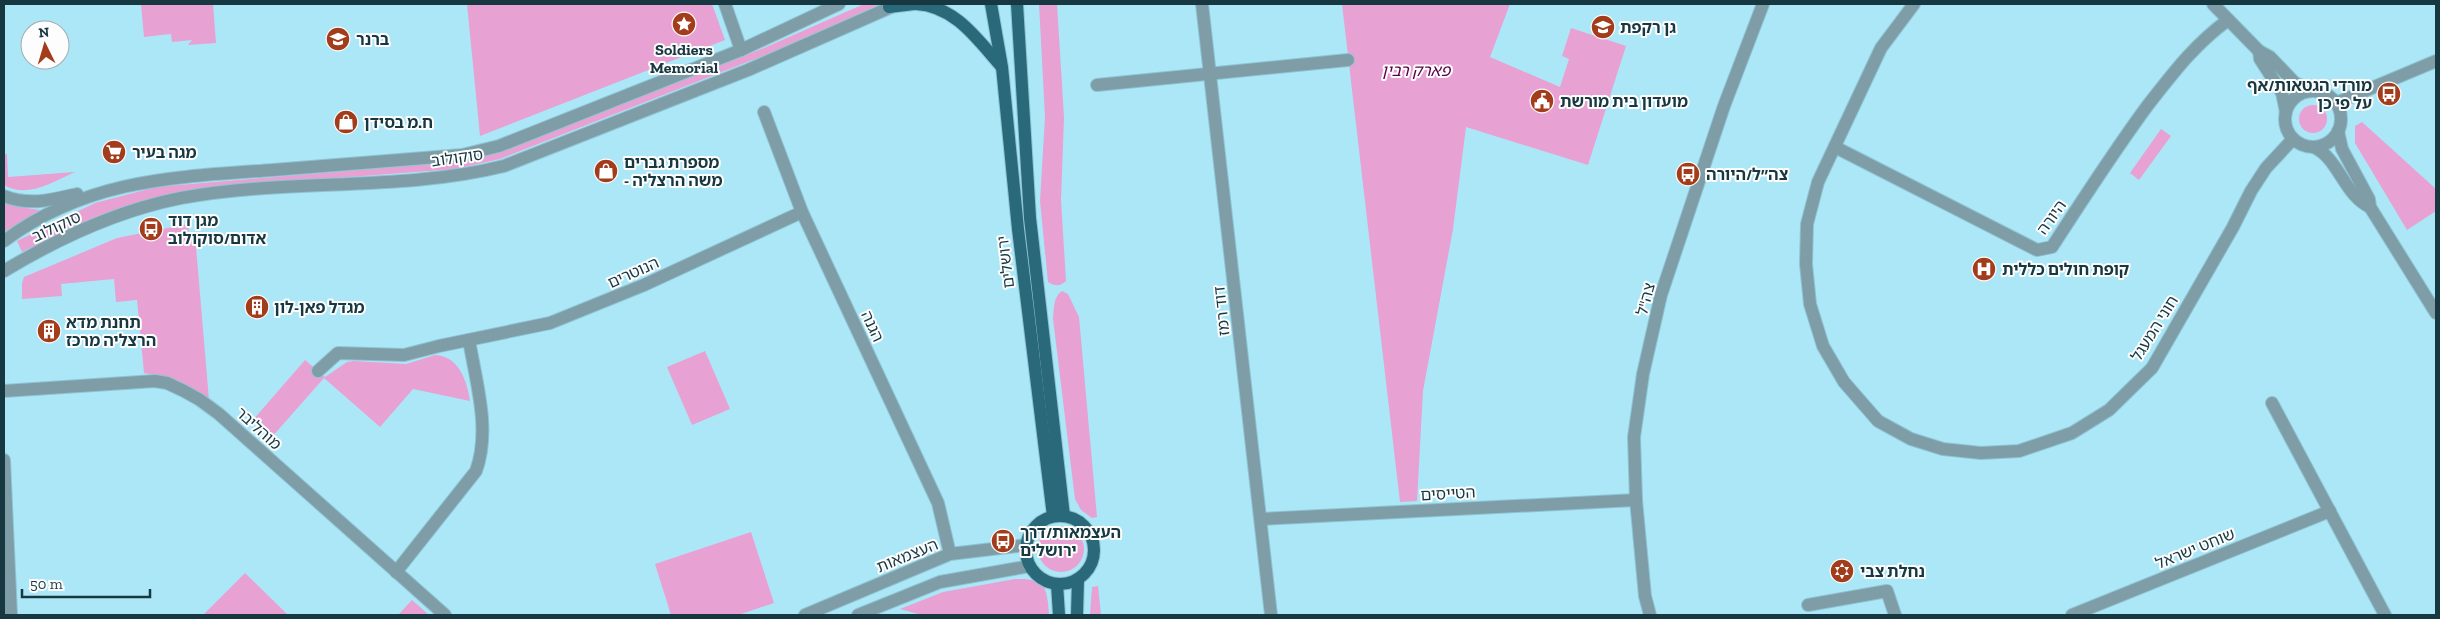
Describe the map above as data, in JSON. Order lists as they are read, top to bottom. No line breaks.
{"streets":{"main road":["ירושלים"],"street":["סוקולוב","היורה","הנוטרים","צה\"ל","דוד רמז","הגנה","חוני המעגל","מוהליבר","הטייסים","שוחט ישראל","העצמאות"]},"crossings":[["היורה","חוני המעגל"],["ירושלים","העצמאות"],["הנוטרים","הגנה"],["צה\"ל","הטייסים"],["דוד רמז","הטייסים"],["הגנה","העצמאות"]],"parks":["פארק רבין"],"places":{"place":["Soldiers Memorial"],"school or university":["גן רקפת","ברנר"],"bus stop":["מורדי הגטאות/אף על פי כן","צה״ל/היורה","מגן דוד אדום/סוקולוב","העצמאות/דרך ירושלים"],"public building":["מועדון בית מורשת"],"shop":["ח.מ בסידן","מספרת גברים - משה הרצליה"],"supermarket":["מגה בעיר"],"hospital":["קופת חולים כללית"],"building":["מגדל פאן-לון","תחנת מדא הרצליה מרכז"],"synagogue":["נחלת צבי"]},"scale_bar":"50 m","north":"top"}
